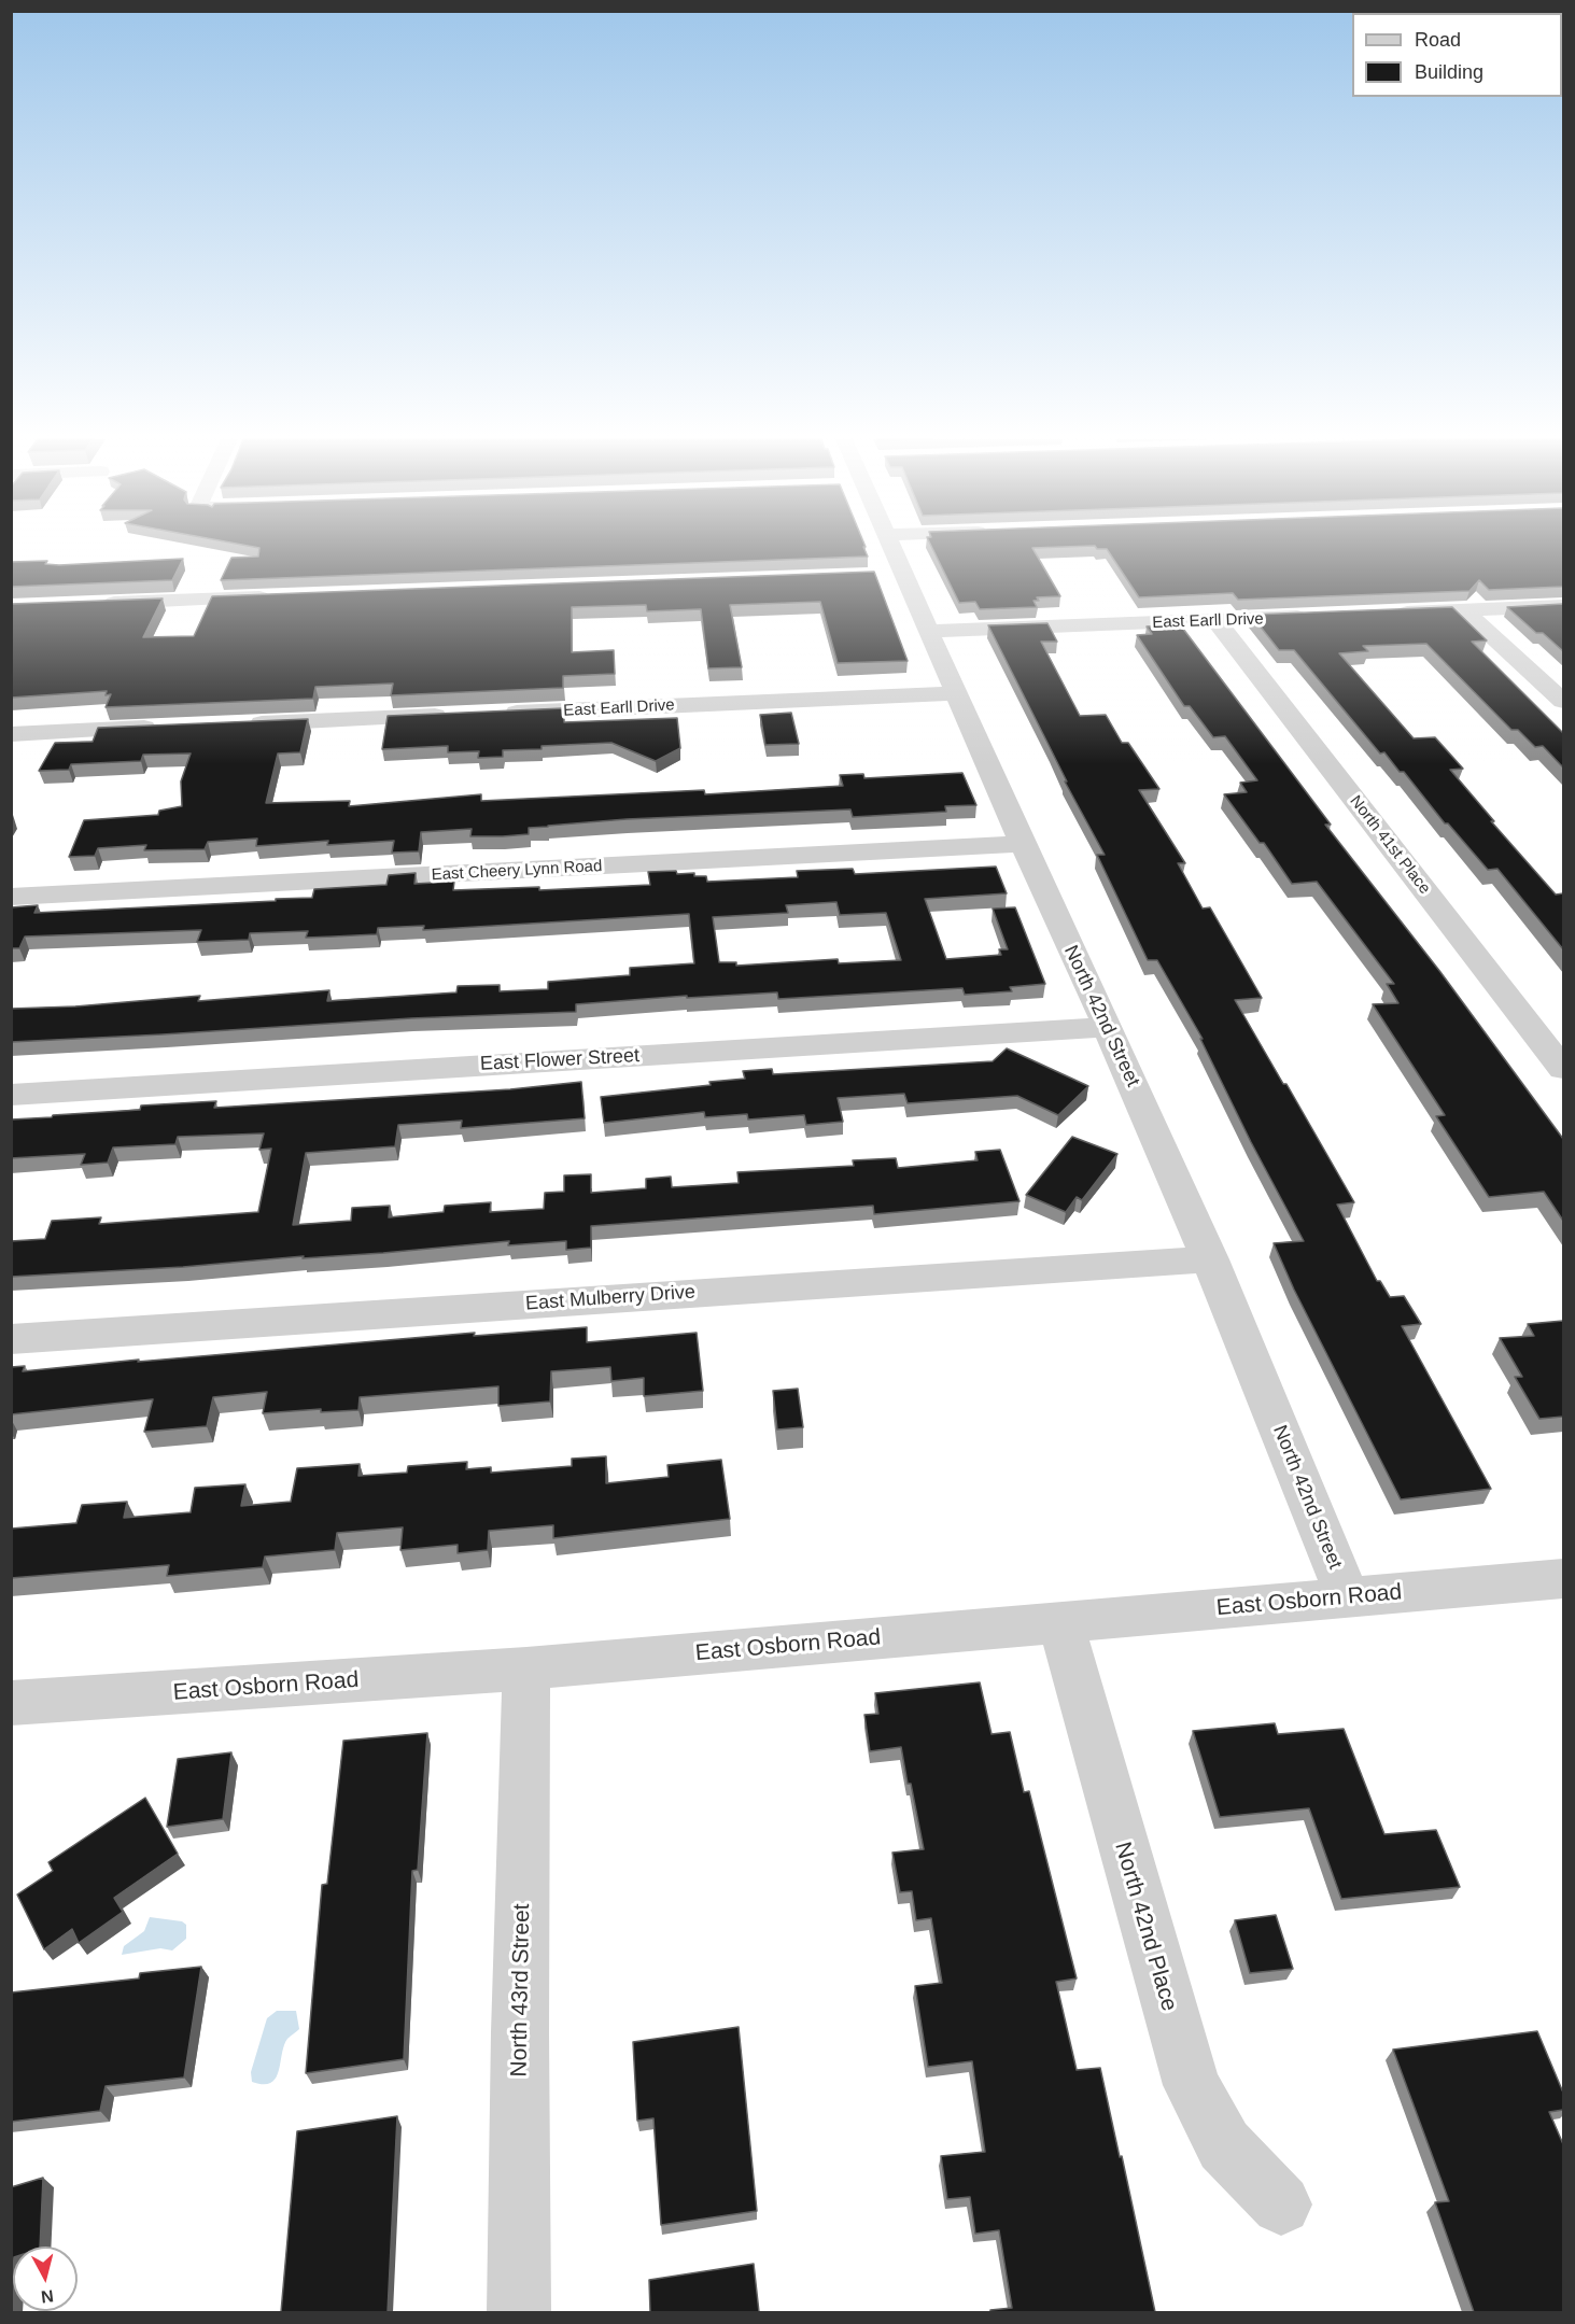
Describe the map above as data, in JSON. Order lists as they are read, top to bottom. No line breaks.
{"streets":{"street":["East Earll Drive","North 41st Place","East Cheery Lynn Road","North 42nd Street","East Flower Street","East Mulberry Drive","East Osborn Road","North 42nd Place","North 43rd Street"]},"crossings":[["East Earll Drive","North 41st Place"],["East Earll Drive","North 42nd Street"],["East Cheery Lynn Road","North 42nd Street"],["North 42nd Street","East Flower Street"],["North 42nd Street","East Mulberry Drive"],["North 42nd Street","East Osborn Road"],["East Osborn Road","North 42nd Place"],["East Osborn Road","North 43rd Street"]],"legend":["Road","Building"],"north":"bottom"}
